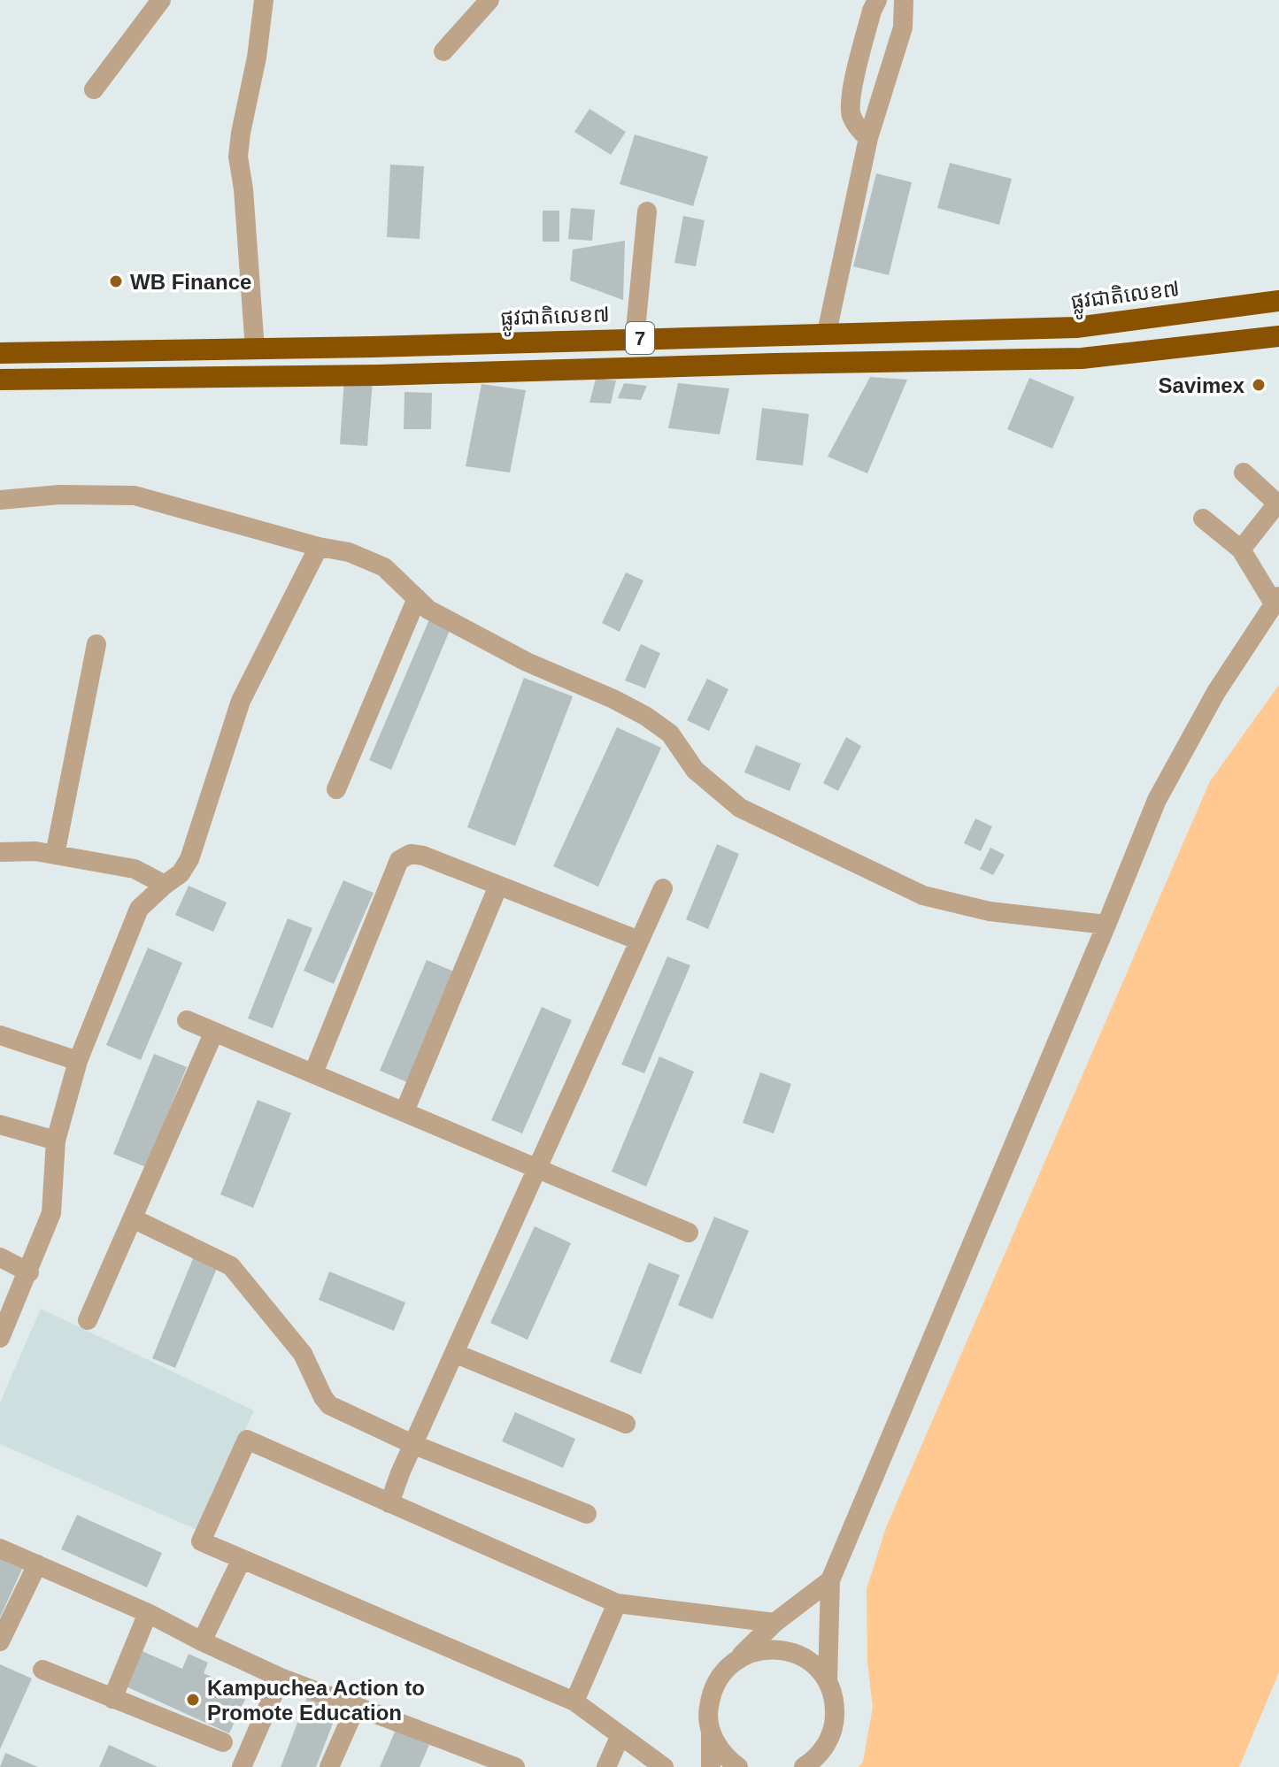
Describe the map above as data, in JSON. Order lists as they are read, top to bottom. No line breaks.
{"streets":{"highway":["ផ្លូវជាតិលេខ៧","7"]},"places":["WB Finance","Savimex","Kampuchea Action to Promote Education"]}
